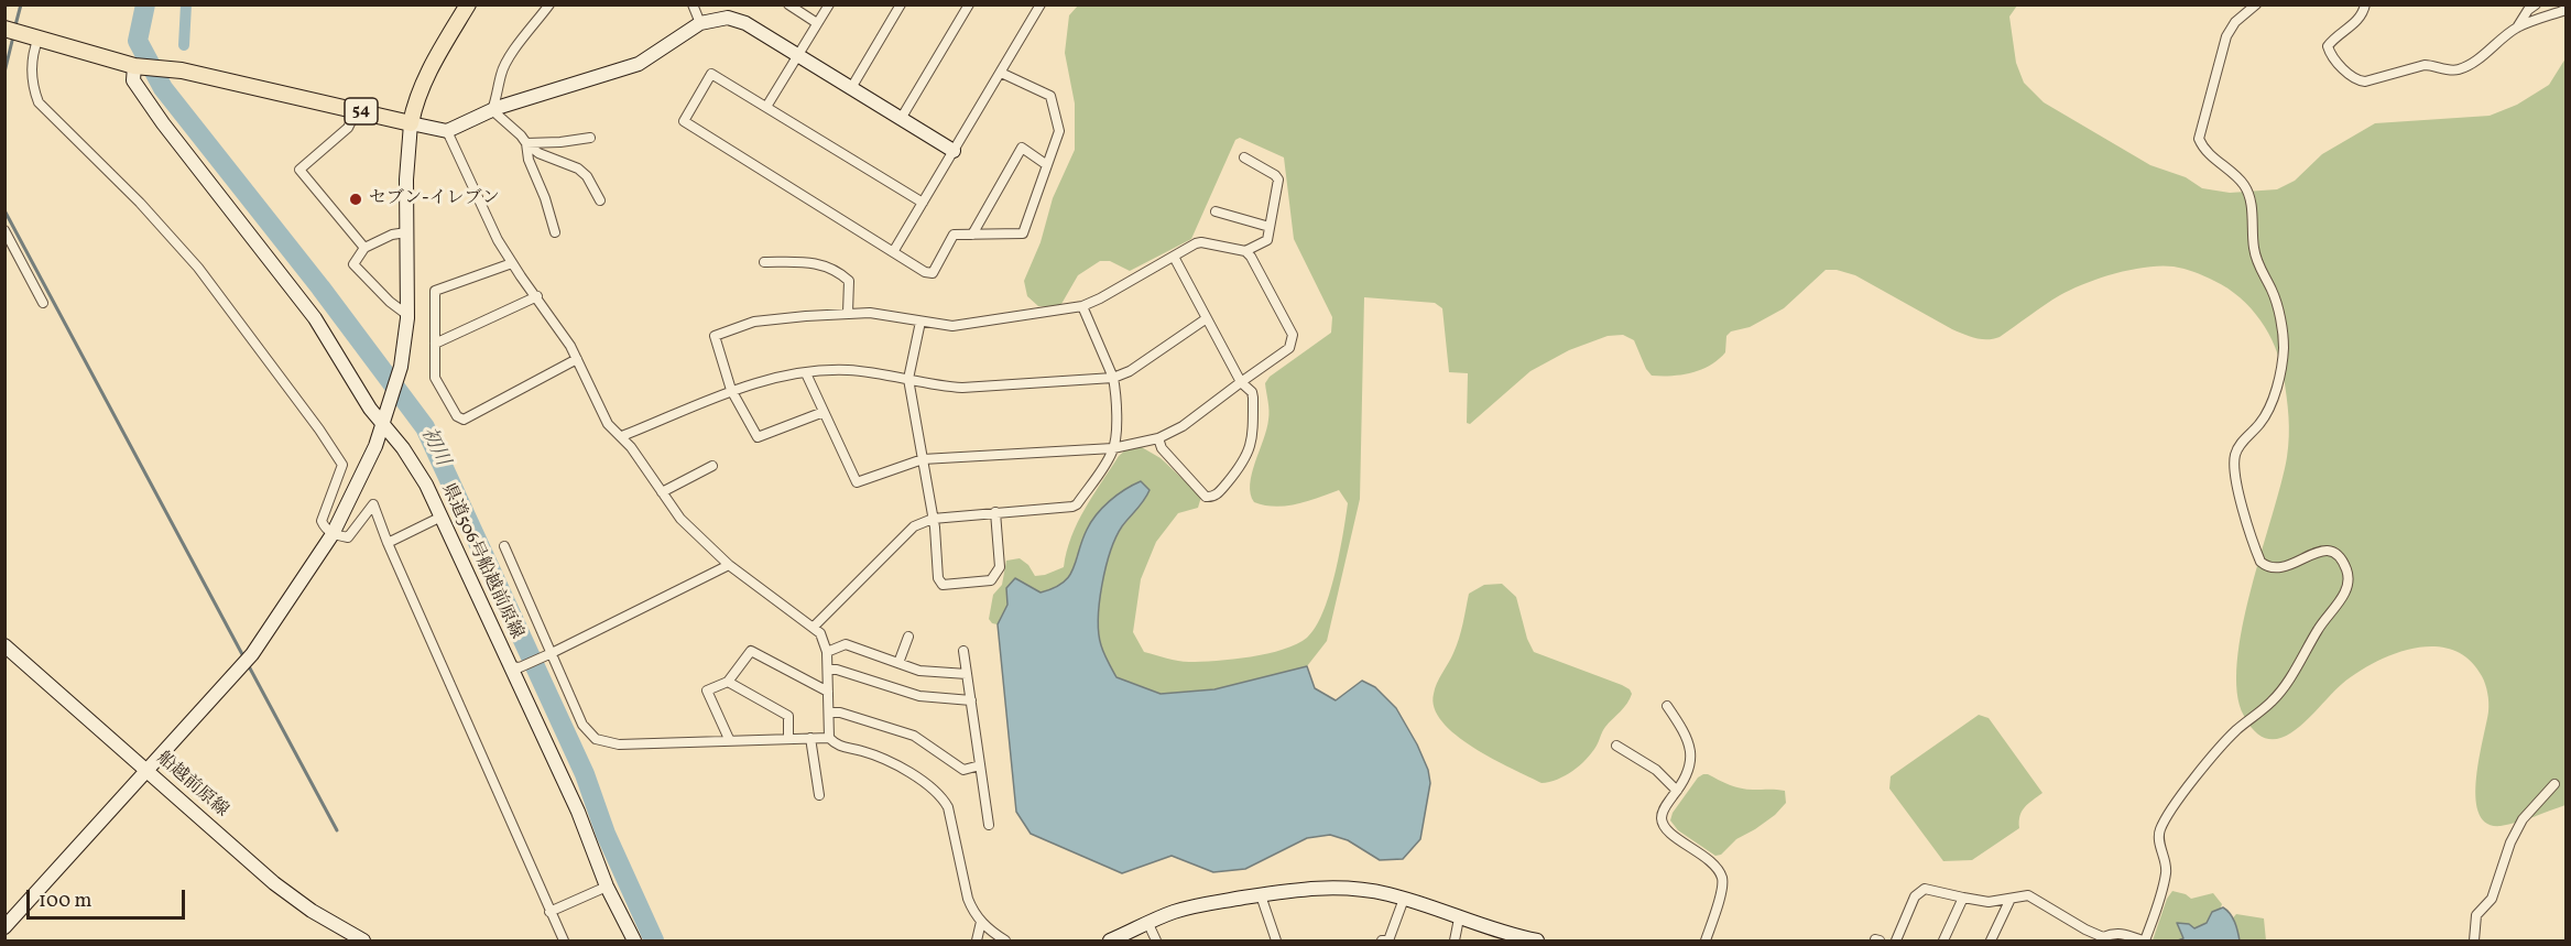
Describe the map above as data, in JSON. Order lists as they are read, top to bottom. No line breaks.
{"streets":{"main road":["54"],"street":["県道506号船越前原線","船越前原線"]},"crossings":[["54","県道506号船越前原線"]],"water":["初川"],"places":["セブン-イレブン"],"scale_bar":"100 m"}
